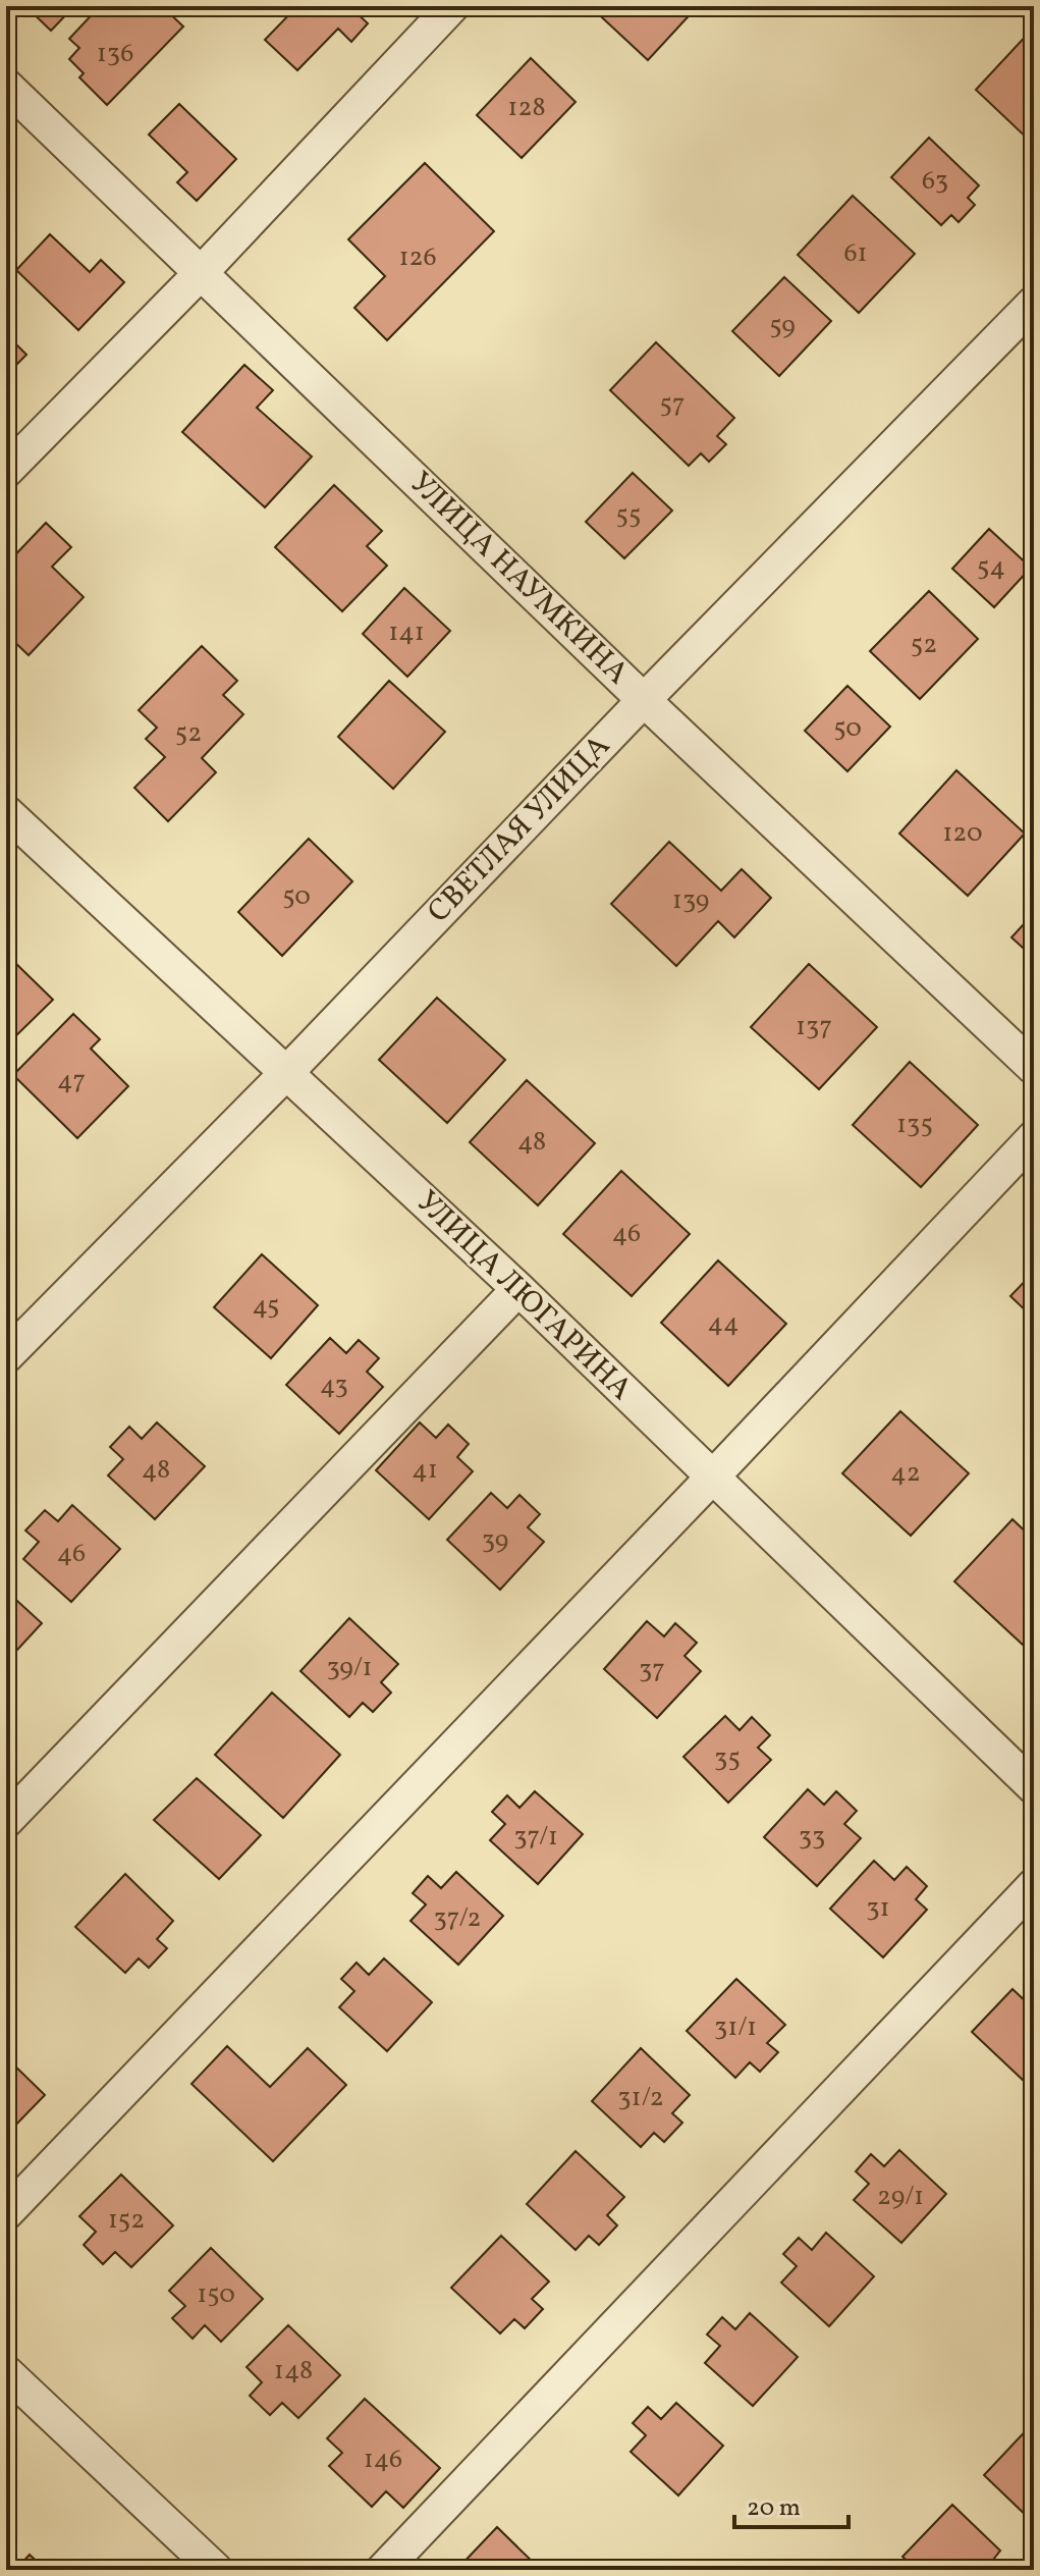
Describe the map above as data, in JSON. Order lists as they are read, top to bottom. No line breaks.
{"streets":{"street":["УЛИЦА НАУМКИНА","СВЕТЛАЯ УЛИЦА","УЛИЦА ЛЮГАРИНА"]},"crossings":[["УЛИЦА НАУМКИНА","СВЕТЛАЯ УЛИЦА"],["СВЕТЛАЯ УЛИЦА","УЛИЦА ЛЮГАРИНА"]],"house_numbers":["136","128","63","61","126","59","57","55","54","141","52","50","52","120","50","139","137","47","135","48","46","45","44","43","48","41","42","39","46","39/1","37","35","37/1","33","31","37/2","31/1","31/2","29/1","152","150","148","146"],"scale_bar":"20 m"}
